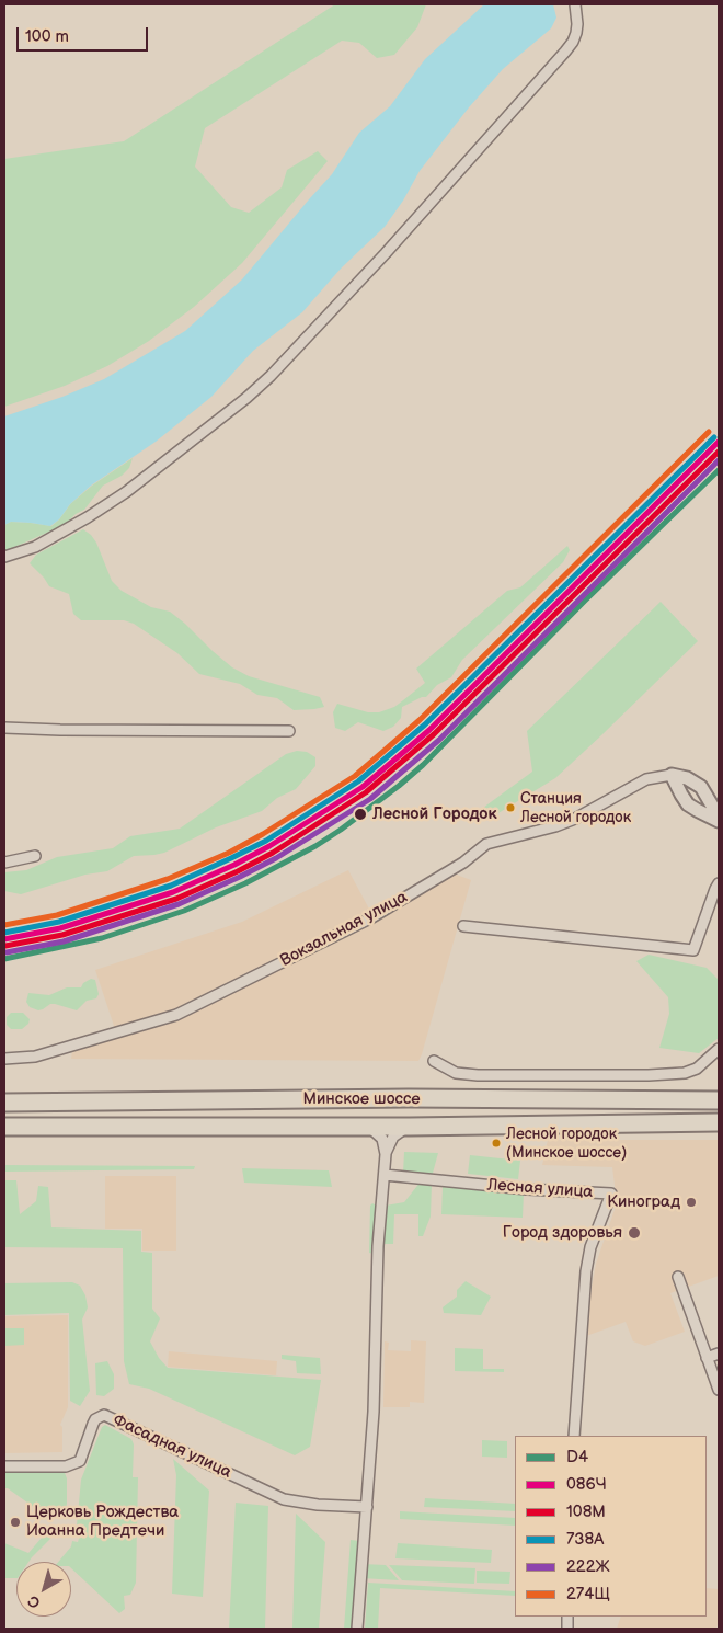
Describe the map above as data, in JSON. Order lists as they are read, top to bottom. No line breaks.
{"streets":{"highway":["Минское шоссе"],"street":["Вокзальная улица","Лесная улица","Фасадная улица"]},"places":["Станция Лесной городок","Лесной Городок","Лесной городок (Минское шоссе)","Киноград","Город здоровья","Церковь Рождества Иоанна Предтечи"],"lines":["transit line 274Щ","transit line 738А","transit line 086Ч","transit line 108М","transit line 222Ж","transit line D4"],"legend":["D4","086Ч","108М","738А","222Ж","274Щ"],"scale_bar":"100 m","north":"bottom left"}
